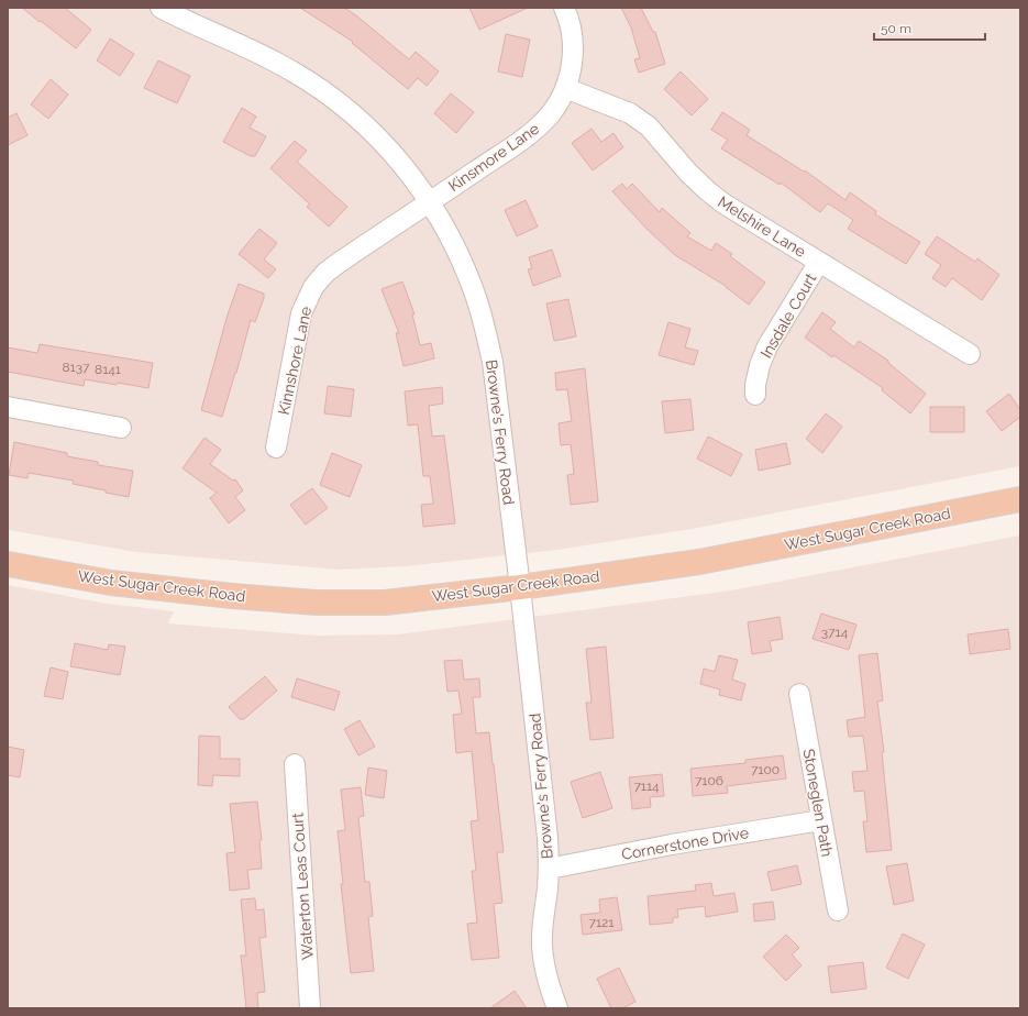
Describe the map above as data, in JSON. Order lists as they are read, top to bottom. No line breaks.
{"streets":{"main road":["West Sugar Creek Road"],"street":["Kinsmore Lane","Melshire Lane","Insdale Court","Kinnshore Lane","Browne's Ferry Road","Stoneglen Path","Cornerstone Drive","Waterton Leas Court"]},"crossings":[["Kinsmore Lane","Melshire Lane"],["Kinsmore Lane","Kinnshore Lane"],["Kinsmore Lane","Browne's Ferry Road"],["Melshire Lane","Insdale Court"],["Kinnshore Lane","Browne's Ferry Road"],["Browne's Ferry Road","West Sugar Creek Road"],["Browne's Ferry Road","Cornerstone Drive"],["Stoneglen Path","Cornerstone Drive"]],"house_numbers":["8137","8141","3714","7100","7106","7114","7121"],"scale_bar":"50 m"}
